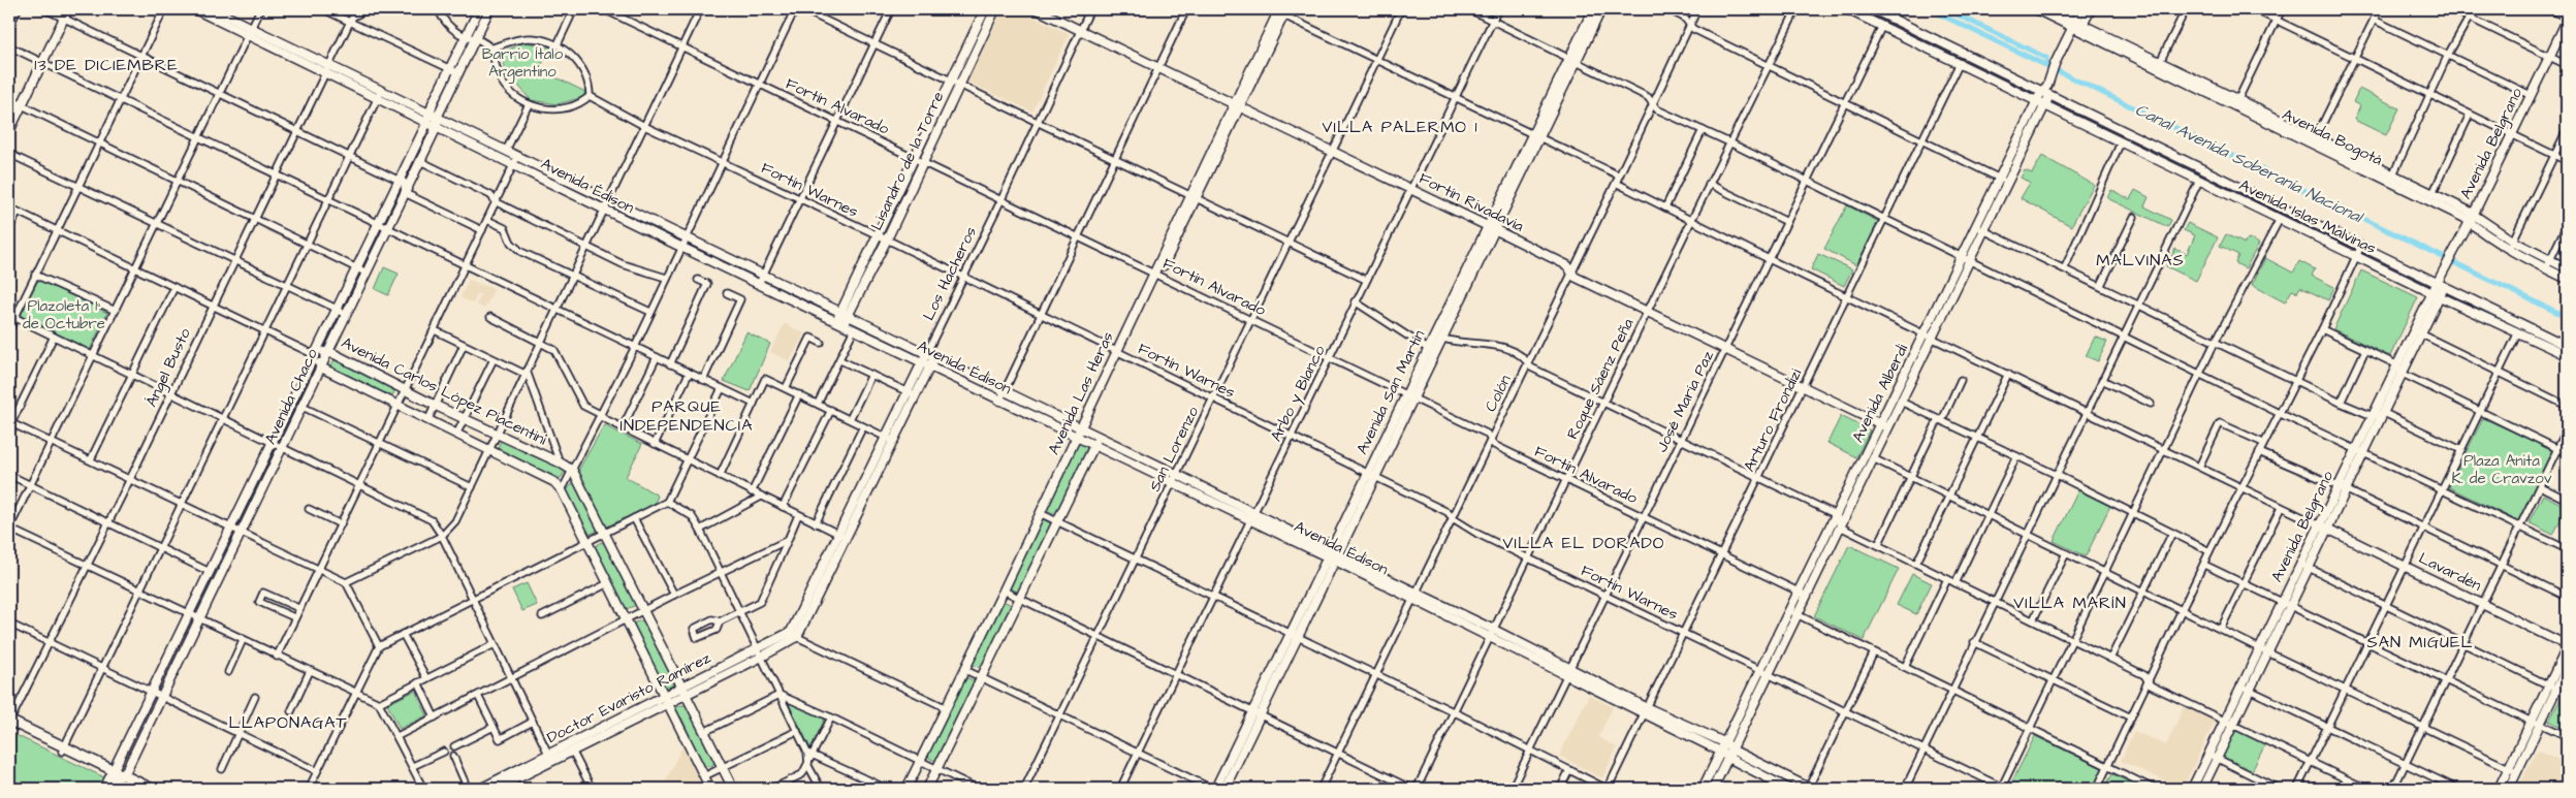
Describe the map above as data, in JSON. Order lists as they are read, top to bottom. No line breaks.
{"streets":{"main road":["Avenida Bogotá","Avenida Belgrano","Lisandro de la Torre","Avenida Édison","Fortín Rivadavia","Avenida Islas Malvinas","Los Hacheros","Avenida Carlos López Piacentini","Avenida San Martín","Avenida Las Heras","Avenida Alberdi","Avenida Chaco","Lavardén","Doctor Evaristo Ramírez"],"street":["Fortín Alvarado","Fortín Warnes","Ángel Busto","Roque Sáenz Peña","Arbo y Blanco","Colón","José María Paz","Arturo Frondizi","San Lorenzo"]},"crossings":[["Fortín Alvarado","Lisandro de la Torre"],["Fortín Alvarado","Los Hacheros"],["Fortín Alvarado","Roque Sáenz Peña"],["Fortín Alvarado","Avenida San Martín"],["Fortín Alvarado","Avenida Las Heras"],["Fortín Alvarado","Arbo y Blanco"],["Fortín Alvarado","Colón"],["Fortín Alvarado","Avenida Alberdi"],["Fortín Alvarado","José María Paz"],["Fortín Alvarado","Arturo Frondizi"],["Fortín Alvarado","San Lorenzo"],["Avenida Bogotá","Avenida Belgrano"],["Avenida Bogotá","Avenida Alberdi"],["Avenida Belgrano","Avenida Islas Malvinas"],["Avenida Belgrano","Lavardén"],["Lisandro de la Torre","Avenida Édison"],["Lisandro de la Torre","Fortín Warnes"],["Avenida Édison","Los Hacheros"],["Avenida Édison","Ángel Busto"],["Avenida Édison","Roque Sáenz Peña"],["Avenida Édison","Avenida San Martín"],["Avenida Édison","Avenida Las Heras"],["Avenida Édison","Arbo y Blanco"],["Avenida Édison","Colón"],["Avenida Édison","Avenida Alberdi"],["Avenida Édison","Avenida Chaco"],["Avenida Édison","José María Paz"],["Avenida Édison","Arturo Frondizi"],["Avenida Édison","San Lorenzo"],["Fortín Warnes","Los Hacheros"],["Fortín Warnes","Roque Sáenz Peña"],["Fortín Warnes","Avenida San Martín"],["Fortín Warnes","Avenida Las Heras"],["Fortín Warnes","Arbo y Blanco"],["Fortín Warnes","Colón"],["Fortín Warnes","Avenida Alberdi"],["Fortín Warnes","José María Paz"],["Fortín Warnes","Arturo Frondizi"],["Fortín Warnes","San Lorenzo"],["Fortín Rivadavia","Los Hacheros"],["Fortín Rivadavia","Roque Sáenz Peña"],["Fortín Rivadavia","Avenida San Martín"],["Fortín Rivadavia","Avenida Las Heras"],["Fortín Rivadavia","Arbo y Blanco"],["Fortín Rivadavia","Colón"],["Fortín Rivadavia","Avenida Alberdi"],["Fortín Rivadavia","José María Paz"],["Fortín Rivadavia","Arturo Frondizi"],["Fortín Rivadavia","San Lorenzo"],["Avenida Islas Malvinas","Avenida Alberdi"],["Avenida Islas Malvinas","José María Paz"],["Avenida Islas Malvinas","Arturo Frondizi"],["Los Hacheros","Doctor Evaristo Ramírez"],["Avenida Carlos López Piacentini","Avenida Chaco"],["Avenida Carlos López Piacentini","Doctor Evaristo Ramírez"]],"districts":["13 DE DICIEMBRE","VILLA PALERMO 1","MALVINAS","PARQUE INDEPENDENCIA","VILLA EL DORADO","VILLA MARÍN","SAN MIGUEL","LLAPONAGAT"],"water":["Canal Avenida Soberanía Nacional"],"parks":["Barrio Ítalo Argentino","Plazoleta 1° de Octubre","Plaza Anita K. de Cravzov"]}
